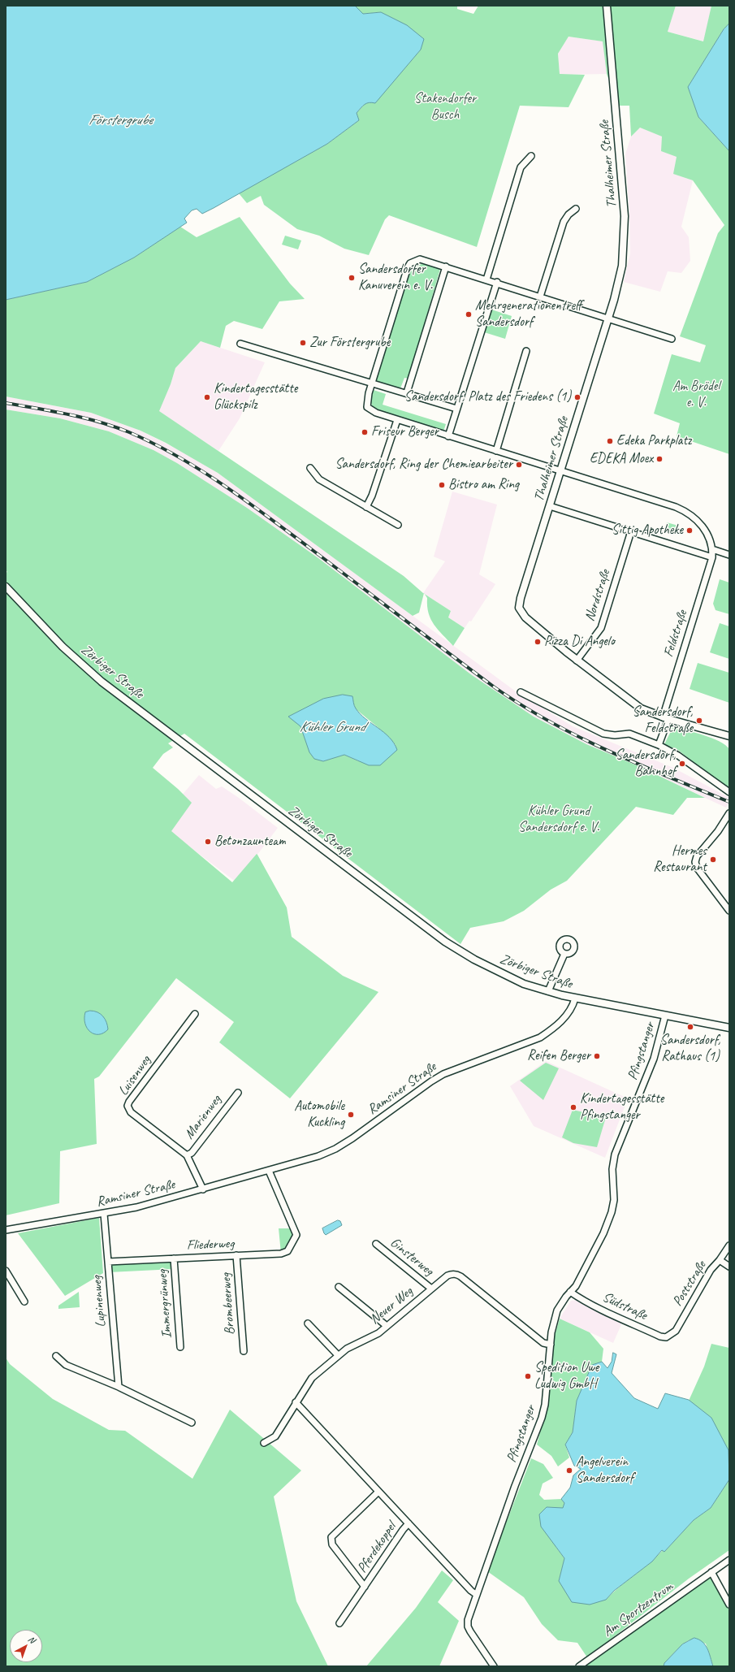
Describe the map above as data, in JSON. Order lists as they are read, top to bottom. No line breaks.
{"streets":{"street":["Thalheimer Straße","Nordstraße","Feldstraße","Zörbiger Straße","Pfingstanger","Luisenweg","Ramsiner Straße","Marienweg","Fliederweg","Ginsterweg","Poststraße","Lupinenweg","Immergrünweg","Brombeerweg","Neuer Weg","Südstraße","Pferdekoppel","Am Sportzentrum"]},"crossings":[["Thalheimer Straße","Nordstraße"],["Zörbiger Straße","Pfingstanger"],["Zörbiger Straße","Ramsiner Straße"],["Pfingstanger","Neuer Weg"],["Pfingstanger","Südstraße"],["Luisenweg","Ramsiner Straße"],["Luisenweg","Marienweg"],["Ramsiner Straße","Fliederweg"],["Ramsiner Straße","Lupinenweg"],["Fliederweg","Lupinenweg"],["Fliederweg","Immergrünweg"],["Fliederweg","Brombeerweg"],["Ginsterweg","Neuer Weg"],["Poststraße","Südstraße"]],"water":["Förstergrube","Kühler Grund"],"parks":["Stakendorfer Busch","Am Brödel e. V.","Kühler Grund Sandersdorf e. V."],"places":["Sandersdorfer Kanuverein e. V.","Mehrgenerationentreff Sandersdorf","Zur Förstergrube","Kindertagesstätte Glückspilz","Sandersdorf, Platz des Friedens (1)","Friseur Berger","Edeka Parkplatz","EDEKA Moex","Sandersdorf, Ring der Chemiearbeiter","Bistro am Ring","Sittig Apotheke","Pizza Di Angelo","Sandersdorf, Feldstraße","Sandersdorf, Bahnhof","Betonzaunteam","Hermes Restaurant","Sandersdorf, Rathaus (1)","Reifen Berger","Kindertagesstätte Pfingstanger","Automobile Kuckling","Spedition Uwe Ludwig GmbH","Angelverein Sandersdorf"],"north":"top right"}
